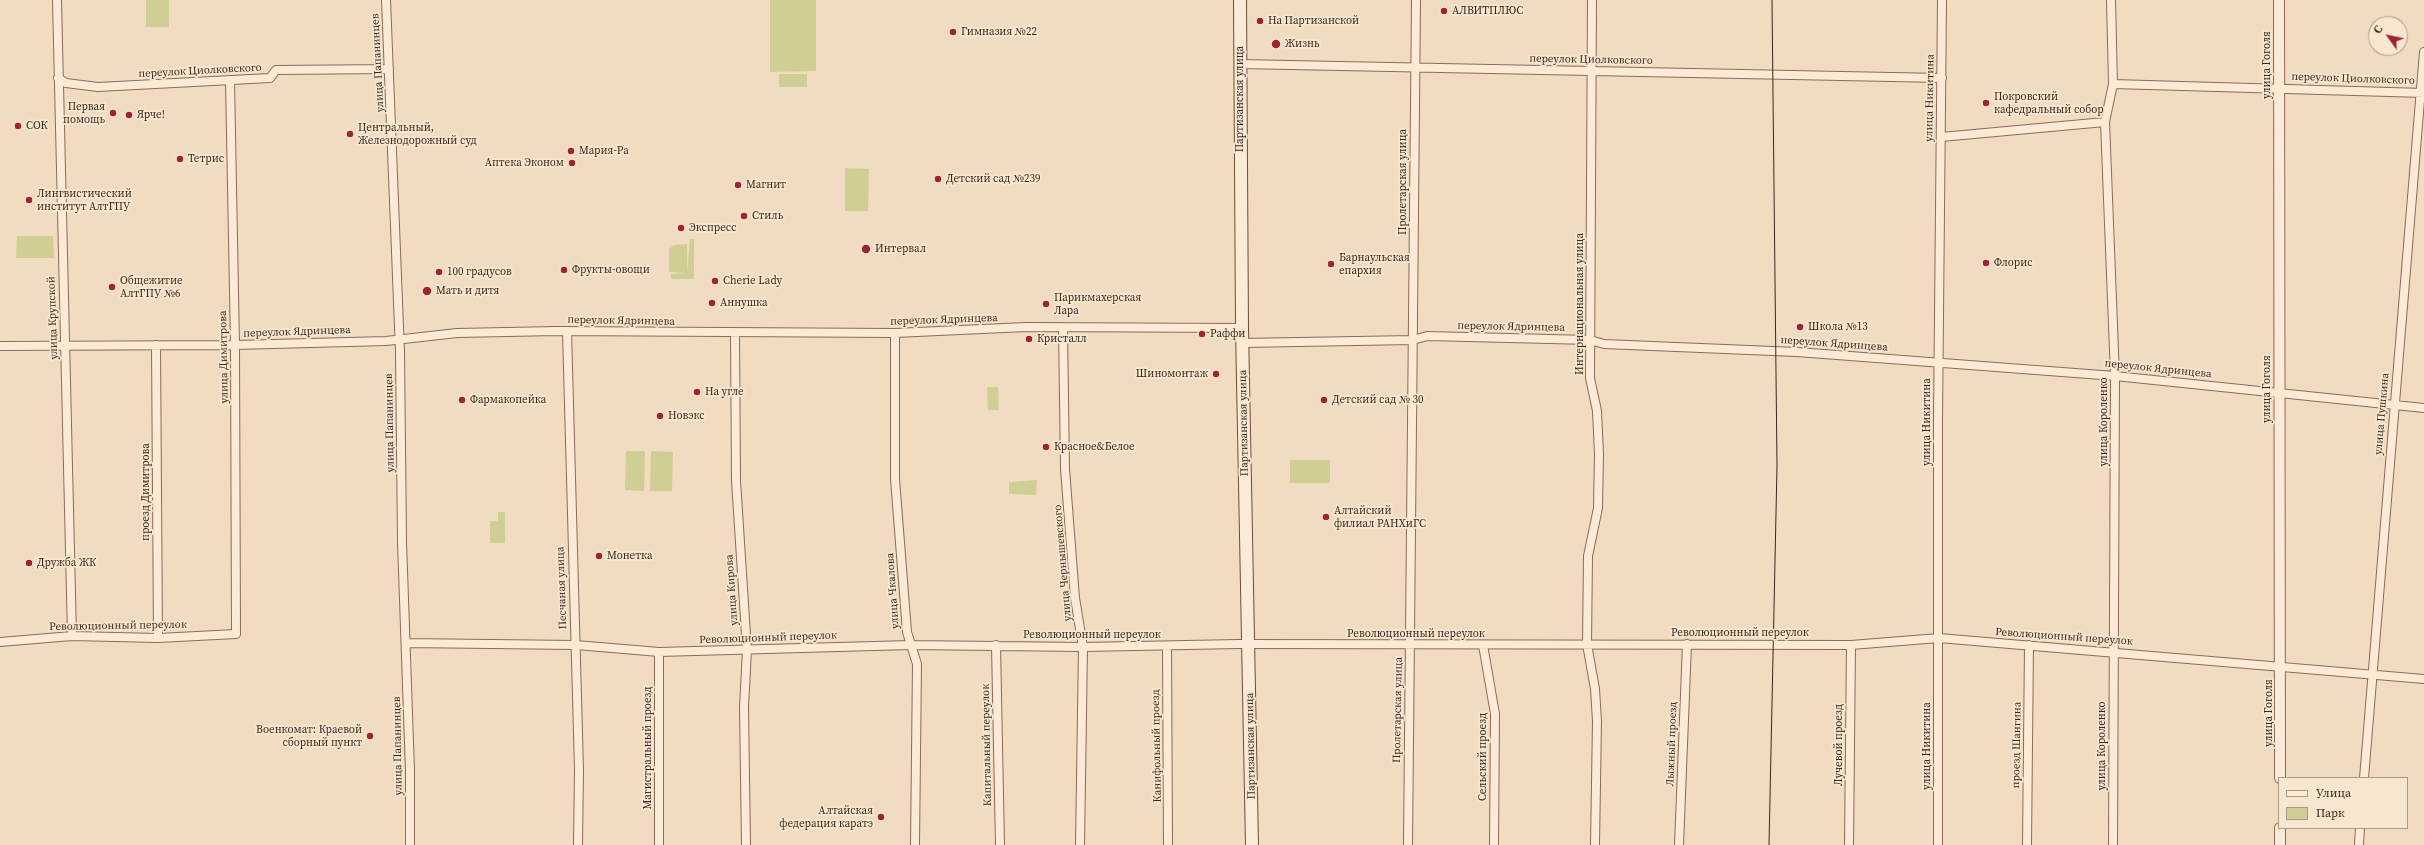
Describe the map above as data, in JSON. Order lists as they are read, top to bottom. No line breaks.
{"streets":{"main road":["Партизанская улица"],"street":["переулок Циолковского","улица Папанинцев","улица Гоголя","улица Никитина","Пролетарская улица","Интернациональная улица","улица Крупской","переулок Ядринцева","улица Димитрова","улица Пушкина","улица Короленко","проезд Димитрова","улица Чернышевского","Песчаная улица","улица Кирова","улица Чкалова","Революционный переулок","Лыжный проезд","Капитальный переулок","Лучевой проезд","проезд Шангина","Канифольный проезд","Магистральный проезд","Сельский проезд"]},"crossings":[["переулок Циолковского","улица Папанинцев"],["переулок Циолковского","улица Гоголя"],["переулок Циолковского","улица Никитина"],["переулок Циолковского","Партизанская улица"],["переулок Циолковского","Пролетарская улица"],["переулок Циолковского","Интернациональная улица"],["переулок Циолковского","улица Крупской"],["переулок Циолковского","улица Димитрова"],["переулок Циолковского","улица Пушкина"],["переулок Циолковского","улица Короленко"],["улица Папанинцев","переулок Ядринцева"],["улица Папанинцев","Революционный переулок"],["улица Гоголя","переулок Ядринцева"],["улица Гоголя","Революционный переулок"],["улица Никитина","переулок Ядринцева"],["улица Никитина","Революционный переулок"],["Партизанская улица","переулок Ядринцева"],["Партизанская улица","Революционный переулок"],["Пролетарская улица","переулок Ядринцева"],["Пролетарская улица","Революционный переулок"],["Интернациональная улица","переулок Ядринцева"],["Интернациональная улица","Революционный переулок"],["улица Крупской","переулок Ядринцева"],["улица Крупской","Революционный переулок"],["переулок Ядринцева","улица Димитрова"],["переулок Ядринцева","улица Пушкина"],["переулок Ядринцева","улица Короленко"],["переулок Ядринцева","проезд Димитрова"],["переулок Ядринцева","улица Чернышевского"],["переулок Ядринцева","Песчаная улица"],["переулок Ядринцева","улица Кирова"],["переулок Ядринцева","улица Чкалова"],["улица Димитрова","Революционный переулок"],["улица Пушкина","Революционный переулок"],["улица Короленко","Революционный переулок"],["проезд Димитрова","Революционный переулок"],["улица Чернышевского","Революционный переулок"],["Песчаная улица","Революционный переулок"],["улица Кирова","Революционный переулок"],["улица Чкалова","Революционный переулок"],["Революционный переулок","Лыжный проезд"],["Революционный переулок","Капитальный переулок"],["Революционный переулок","Лучевой проезд"],["Революционный переулок","проезд Шангина"],["Революционный переулок","Канифольный проезд"],["Революционный переулок","Магистральный проезд"],["Революционный переулок","Сельский проезд"]],"places":["АЛВИТПЛЮС","На Партизанской","Гимназия №22","Жизнь","Покровский кафедральный собор","Первая помощь","Ярче!","СОК","Центральный, Железнодорожный суд","Мария-Ра","Тетрис","Аптека Эконом","Детский сад №239","Магнит","Лингвистический институт АлтГПУ","Стиль","Экспресс","Интервал","Флорис","Барнаульская епархия","Фрукты-овощи","100 градусов","Cherie Lady","Общежитие АлтГПУ №6","Мать и дитя","Аннушка","Парикмахерская Лара","Школа №13","Раффи","Кристалл","Шиномонтаж","На угле","Фармакопейка","Детский сад № 30","Новэкс","Красное&Белое","Алтайский филиал РАНХиГС","Монетка","Дружба ЖК","Военкомат: Краевой сборный пункт","Алтайская федерация каратэ"],"legend":["Улица","Парк"],"north":"top left"}
